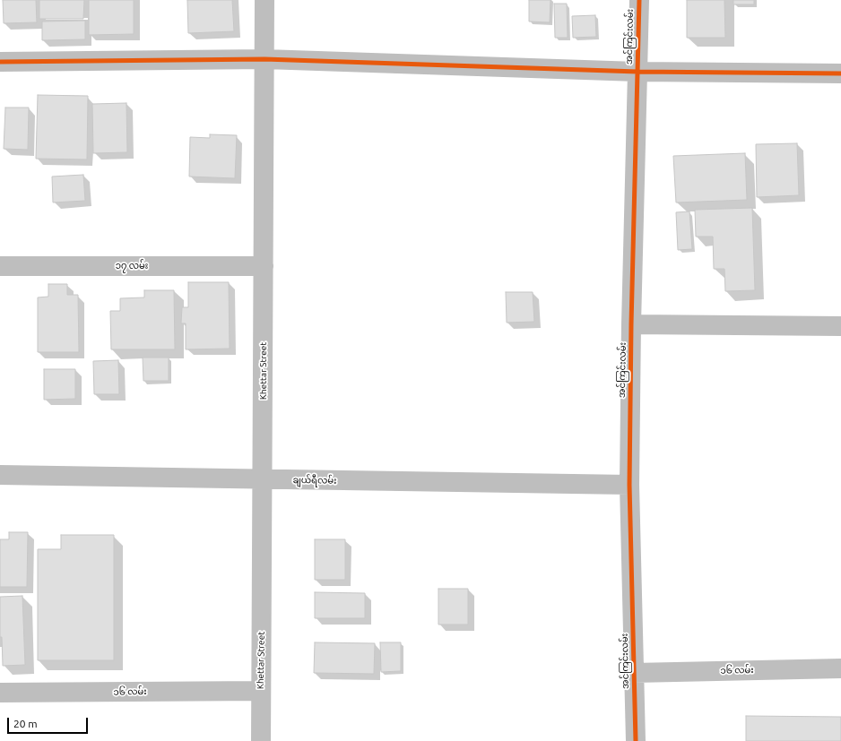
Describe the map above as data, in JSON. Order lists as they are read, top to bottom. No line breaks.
{"streets":{"street":["အင်ကြင်းလမ်း","၁၇ လမ်း","Khettar Street","ချယ်ရီလမ်း","၁၆ လမ်း"]},"crossings":[["အင်ကြင်းလမ်း","ချယ်ရီလမ်း"],["အင်ကြင်းလမ်း","၁၆ လမ်း"],["၁၇ လမ်း","Khettar Street"],["Khettar Street","ချယ်ရီလမ်း"],["Khettar Street","၁၆ လမ်း"]],"scale_bar":"20 m"}
